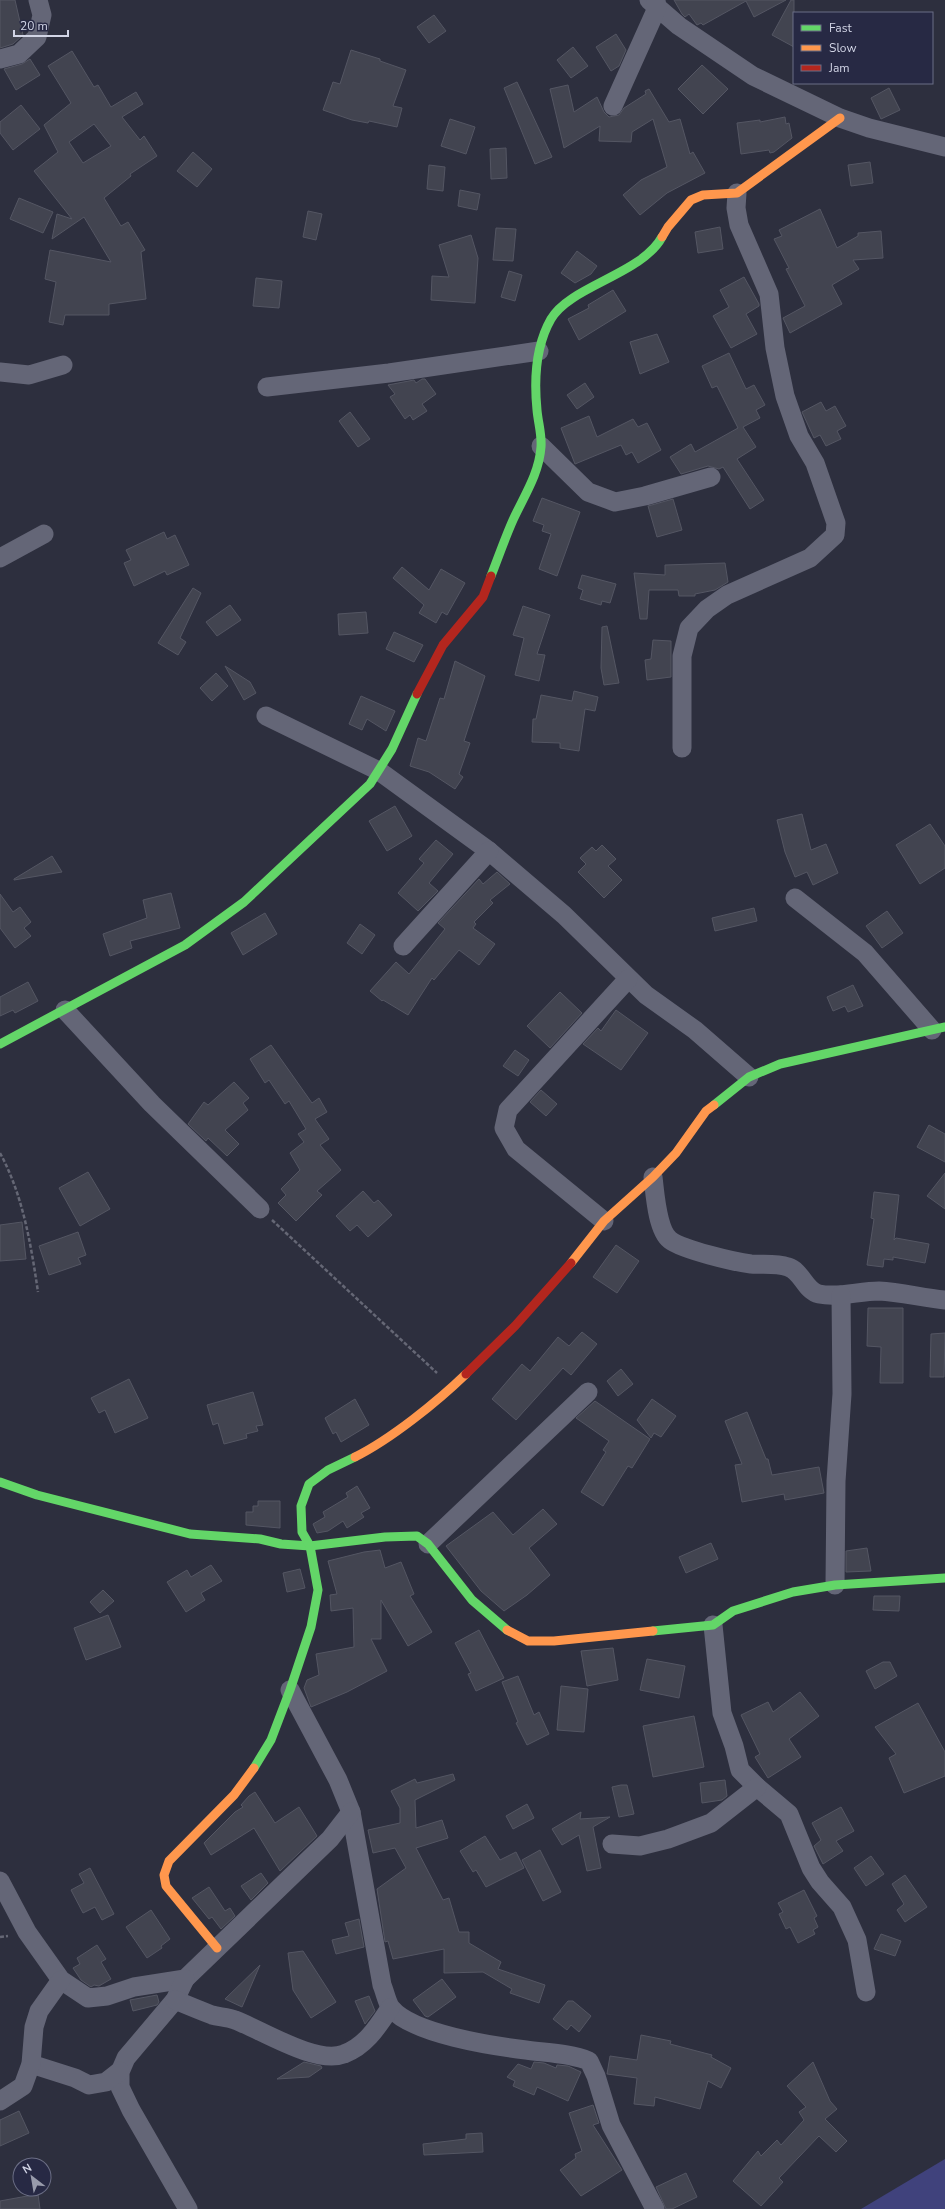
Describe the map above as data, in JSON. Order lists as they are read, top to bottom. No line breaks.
{"legend":["Fast","Slow","Jam"],"scale_bar":"20 m","north":"top left"}
